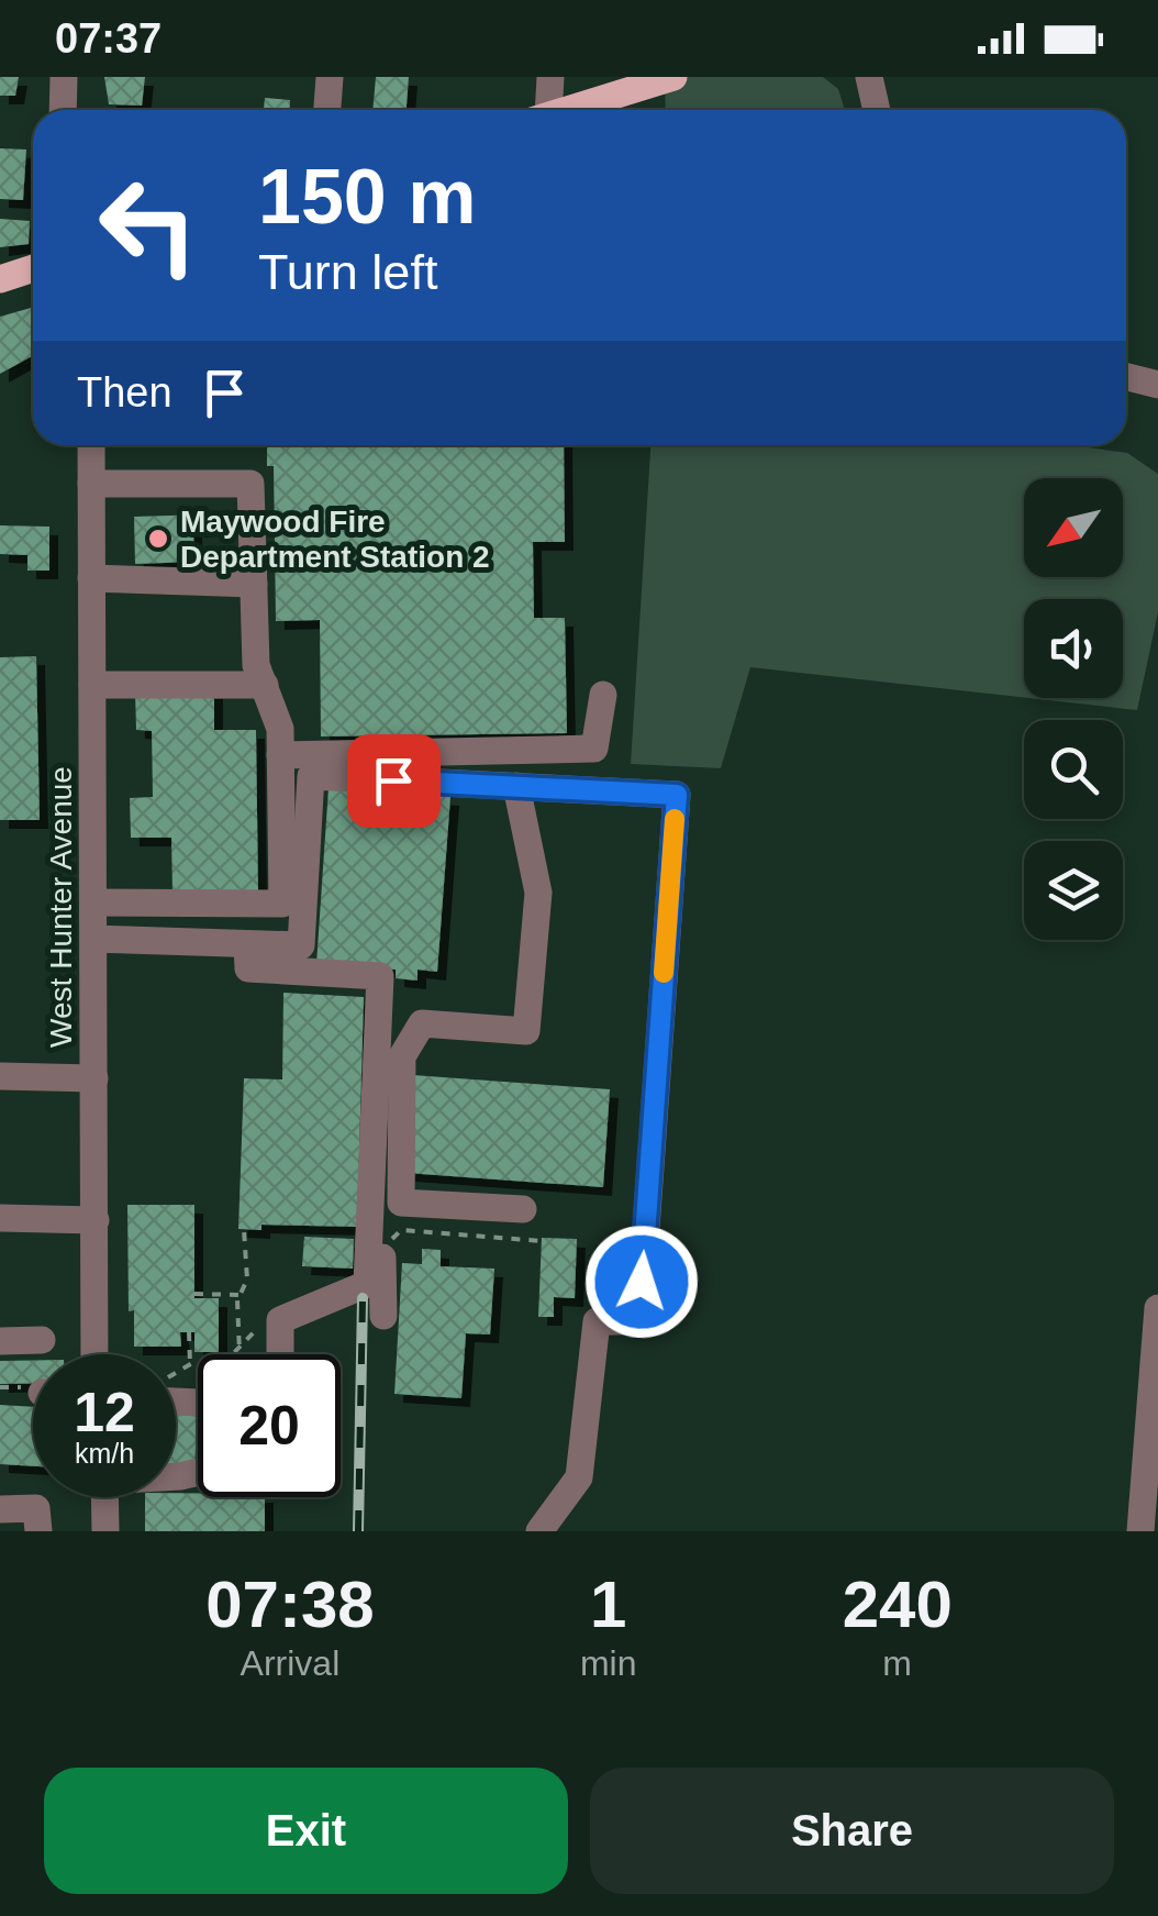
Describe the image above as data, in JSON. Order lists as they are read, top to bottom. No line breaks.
{"streets":{"street":["West Hunter Avenue"]},"places":["Maywood Fire Department Station 2"],"north":"bottom left","page":{"status":"07:37","turn":["150 m","Turn left"],"then":"Then","speed":"12 km/h","limit":"20","eta":["07:38","Arrival","1","min","240","m"],"buttons":["Exit","Share"]}}
